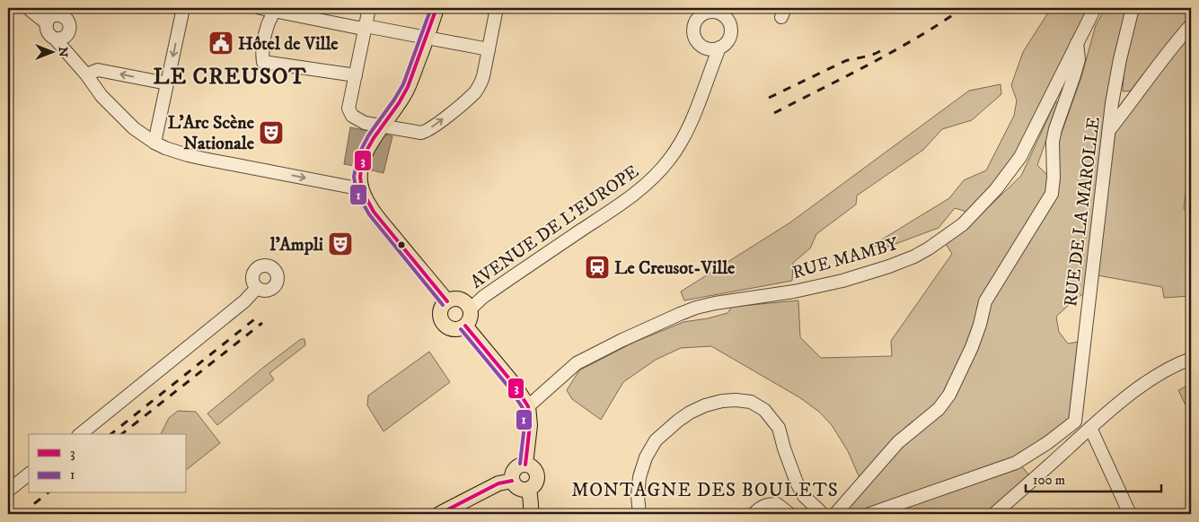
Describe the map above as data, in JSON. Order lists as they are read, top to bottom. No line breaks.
{"streets":{"street":["RUE DE LA MAROLLE","AVENUE DE L'EUROPE","RUE MAMBY"]},"districts":["LE CREUSOT","MONTAGNE DES BOULETS"],"places":{"public building":["Hôtel de Ville"],"theatre":["L'Arc Scène Nationale","l'Ampli"],"station":["Le Creusot-Ville"]},"lines":["transit line 3","transit line 1"],"legend":["3","1"],"scale_bar":"100 m","north":"right"}
